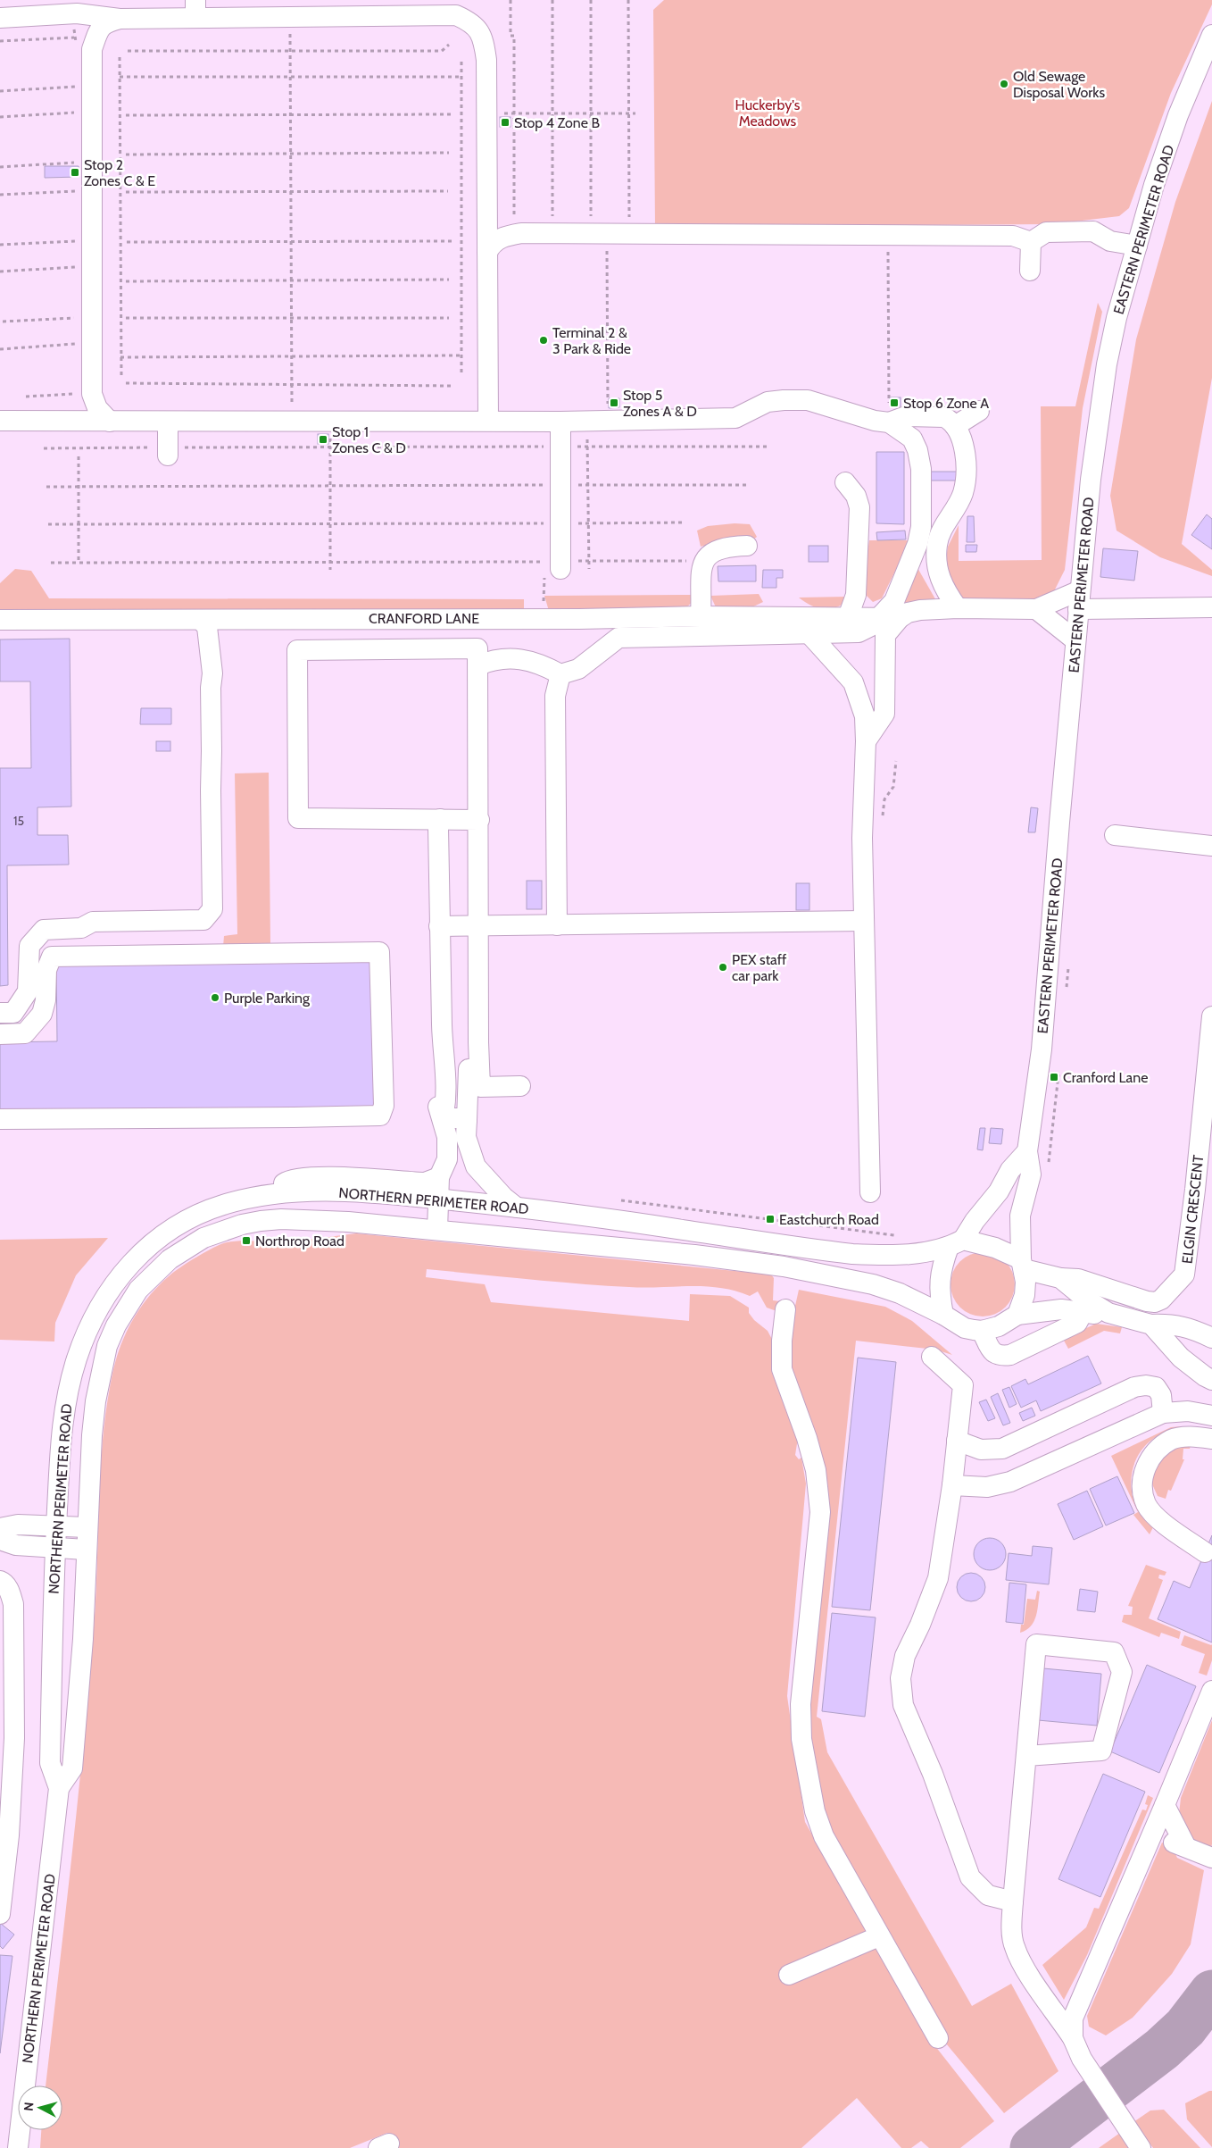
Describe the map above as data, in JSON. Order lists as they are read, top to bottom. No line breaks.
{"streets":{"street":["EASTERN PERIMETER ROAD","CRANFORD LANE","NORTHERN PERIMETER ROAD","ELGIN CRESCENT"]},"crossings":[["EASTERN PERIMETER ROAD","NORTHERN PERIMETER ROAD"]],"parks":["Huckerby's Meadows"],"places":{"other":["Old Sewage Disposal Works","Terminal 2 & 3 Park & Ride","PEX staff car park","Purple Parking"],"transit":["Stop 4 Zone B","Stop 2 Zones C & E","Stop 5 Zones A & D","Stop 6 Zone A","Stop 1 Zones C & D","Cranford Lane","Eastchurch Road","Northrop Road"]},"house_numbers":["15"],"north":"left"}
